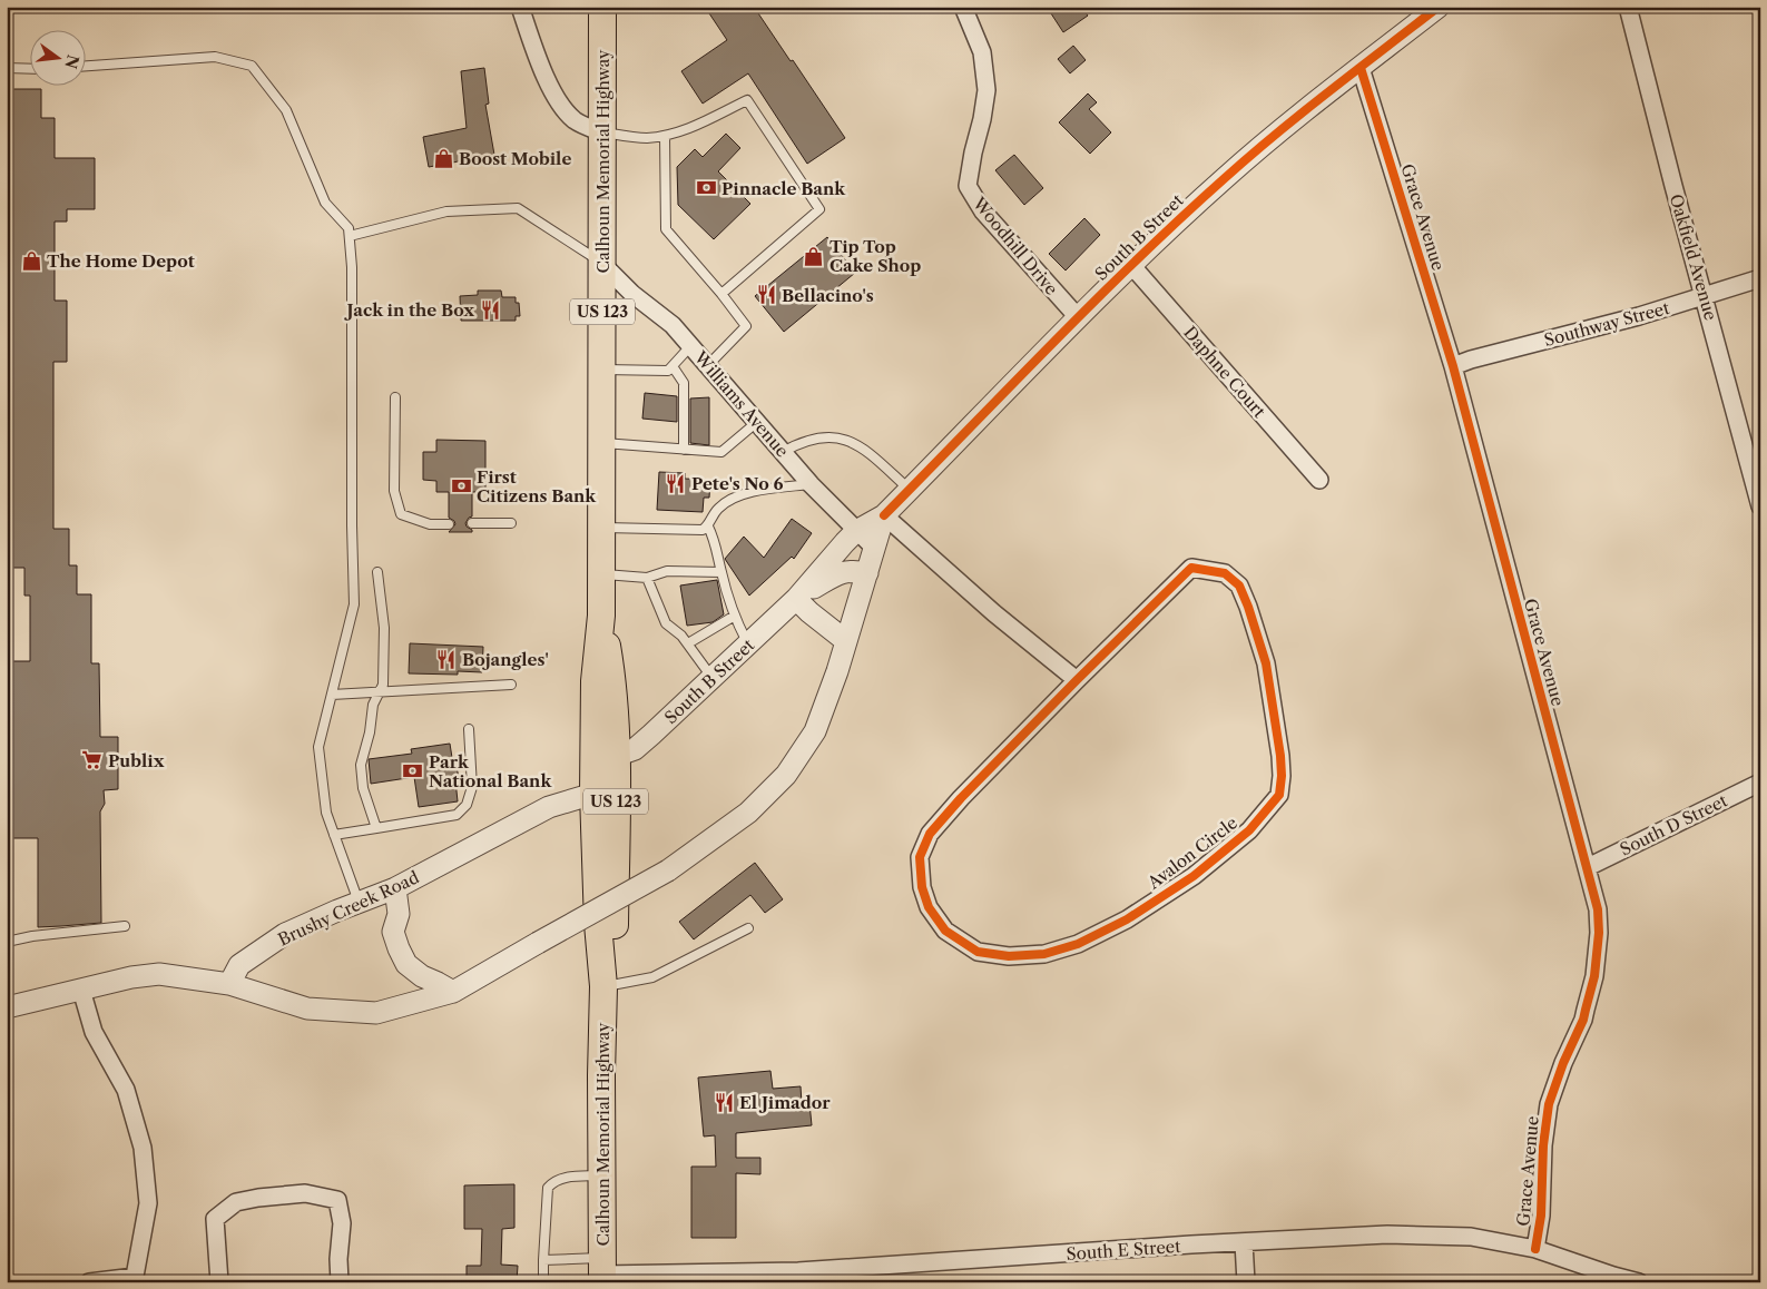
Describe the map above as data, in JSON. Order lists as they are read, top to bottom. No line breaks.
{"streets":{"highway":["Calhoun Memorial Highway","US 123"],"street":["Grace Avenue","South B Street","Woodhill Drive","Oakfield Avenue","Southway Street","Daphne Court","Williams Avenue","South D Street","Avalon Circle","Brushy Creek Road","South E Street"]},"crossings":[["Calhoun Memorial Highway","South B Street"],["Calhoun Memorial Highway","Williams Avenue"],["Calhoun Memorial Highway","Brushy Creek Road"],["Calhoun Memorial Highway","South E Street"],["Grace Avenue","South B Street"],["Grace Avenue","Southway Street"],["Grace Avenue","South D Street"],["Grace Avenue","South E Street"],["South B Street","Woodhill Drive"],["South B Street","Daphne Court"],["South B Street","Williams Avenue"],["Oakfield Avenue","Southway Street"]],"places":{"shop":["Boost Mobile","Tip Top Cake Shop","The Home Depot"],"bank":["Pinnacle Bank","First Citizens Bank","Park National Bank"],"restaurant":["Bellacino's","Jack in the Box","Pete's No 6","Bojangles'","El Jimador"],"supermarket":["Publix"]},"north":"right"}
